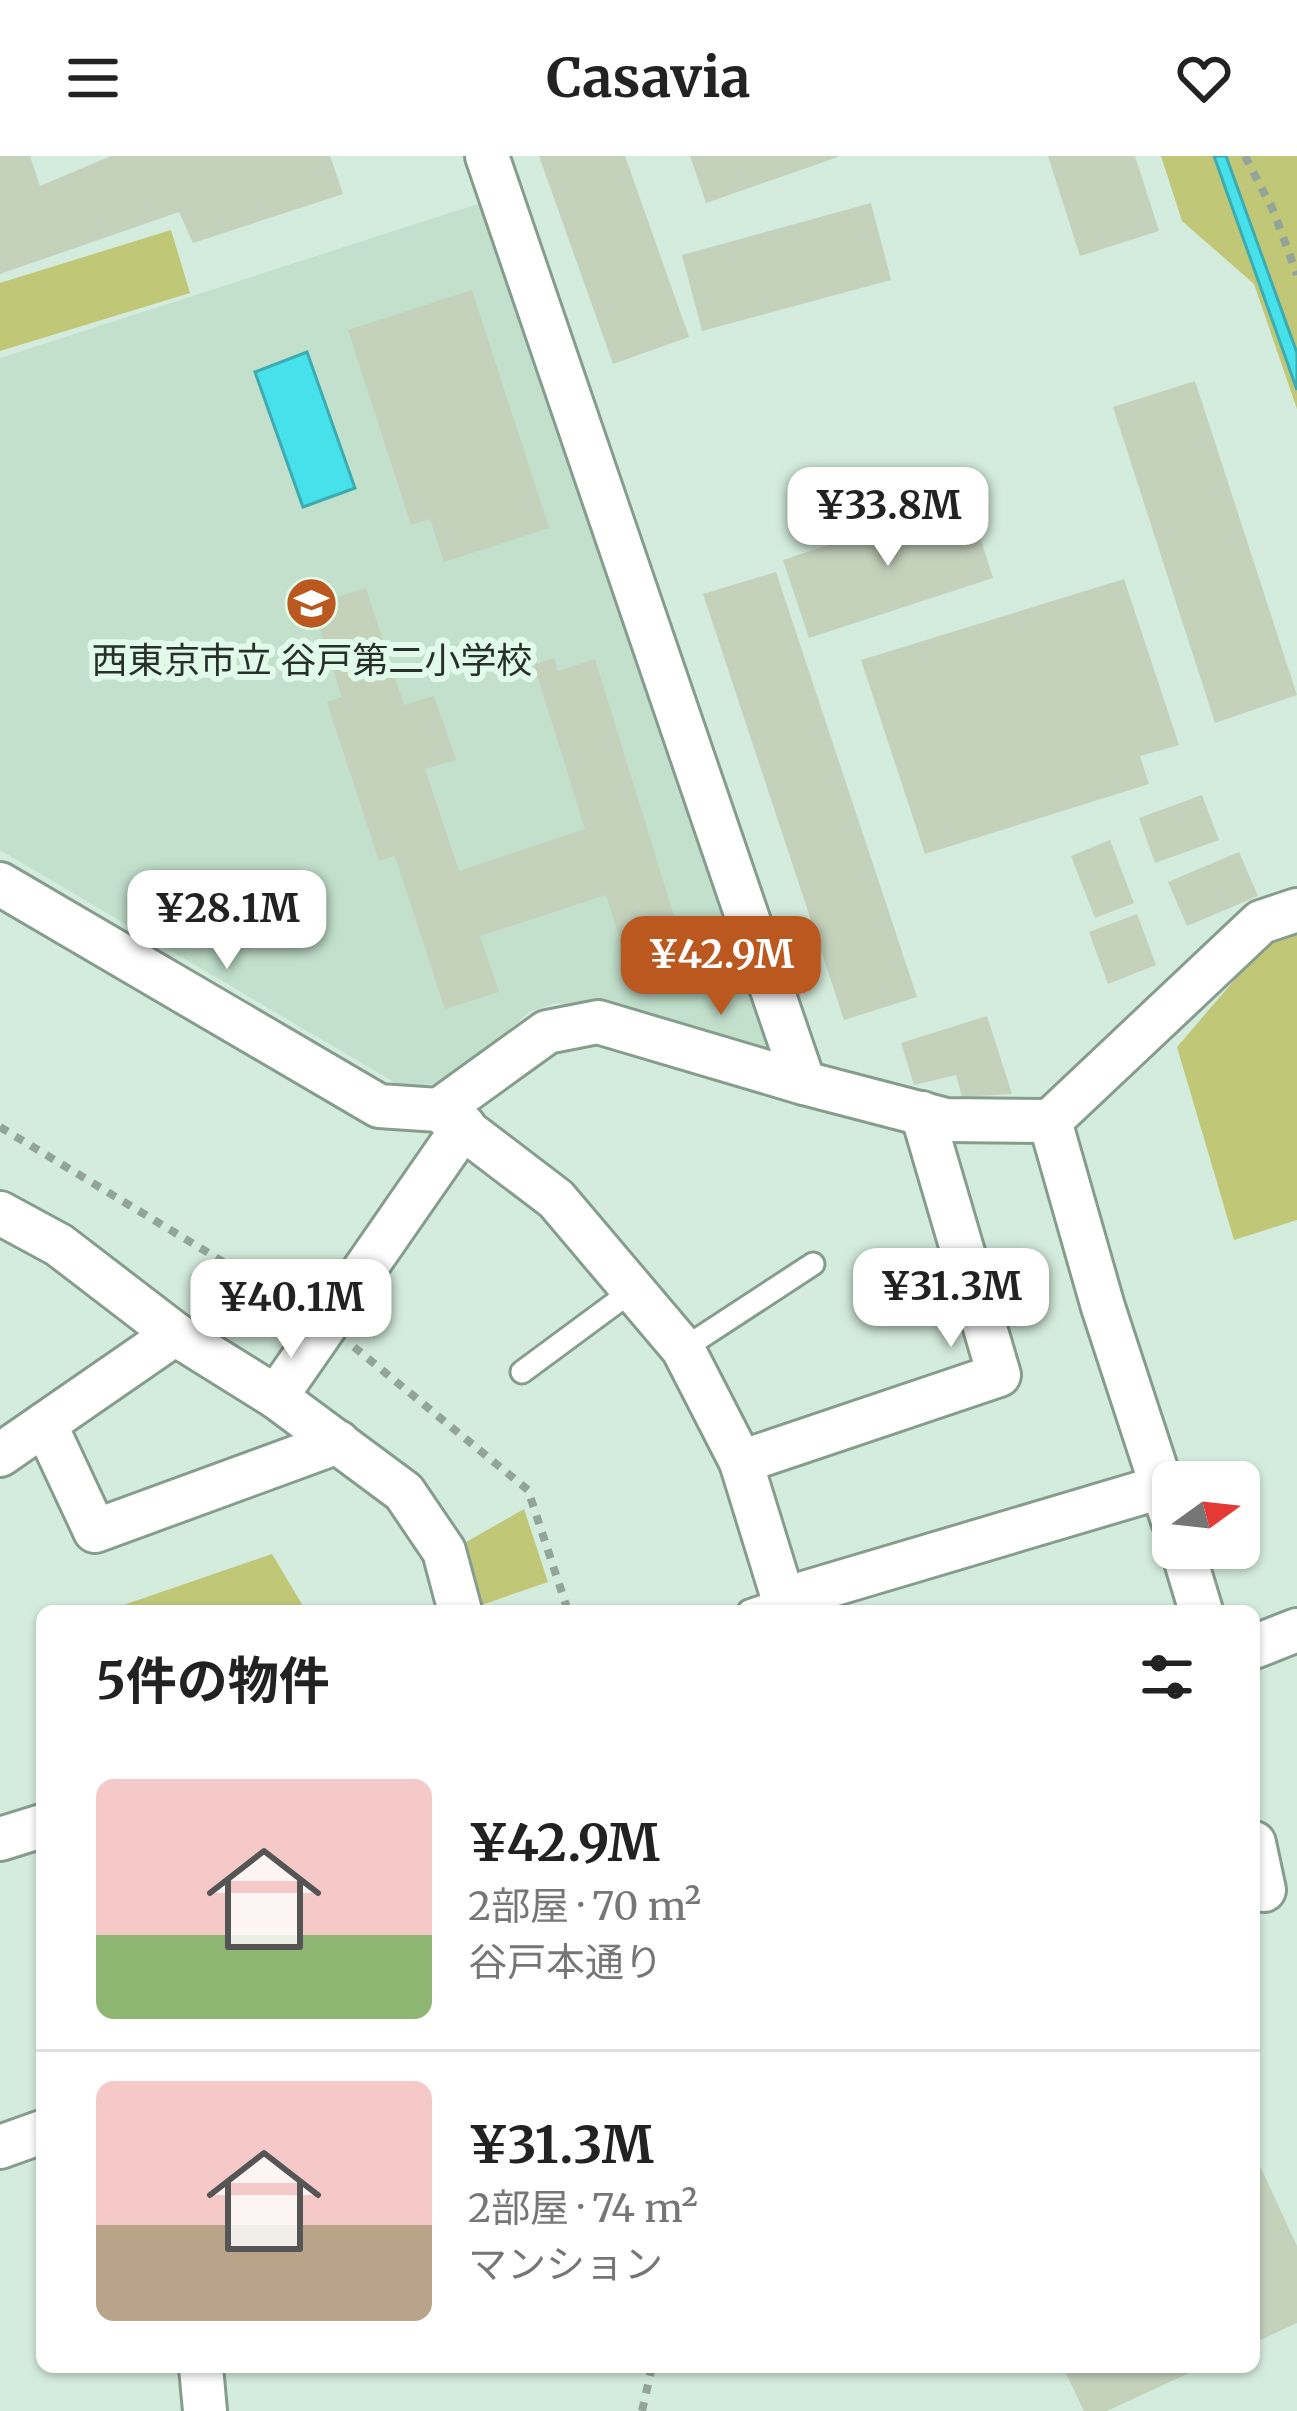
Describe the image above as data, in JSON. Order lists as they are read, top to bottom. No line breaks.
{"places":{"school or university":["西東京市立 谷戸第二小学校"]},"north":"right","page":{"header":"Casavia","price":["¥33.8M","¥28.1M","¥42.9M","¥31.3M","¥40.1M"],"heading":"5件の物件","list":[{"name":"¥42.9M","note":"2部屋 · 70 m² · 谷戸本通り"},{"name":"¥31.3M","note":"2部屋 · 74 m² · マンション"}]}}
